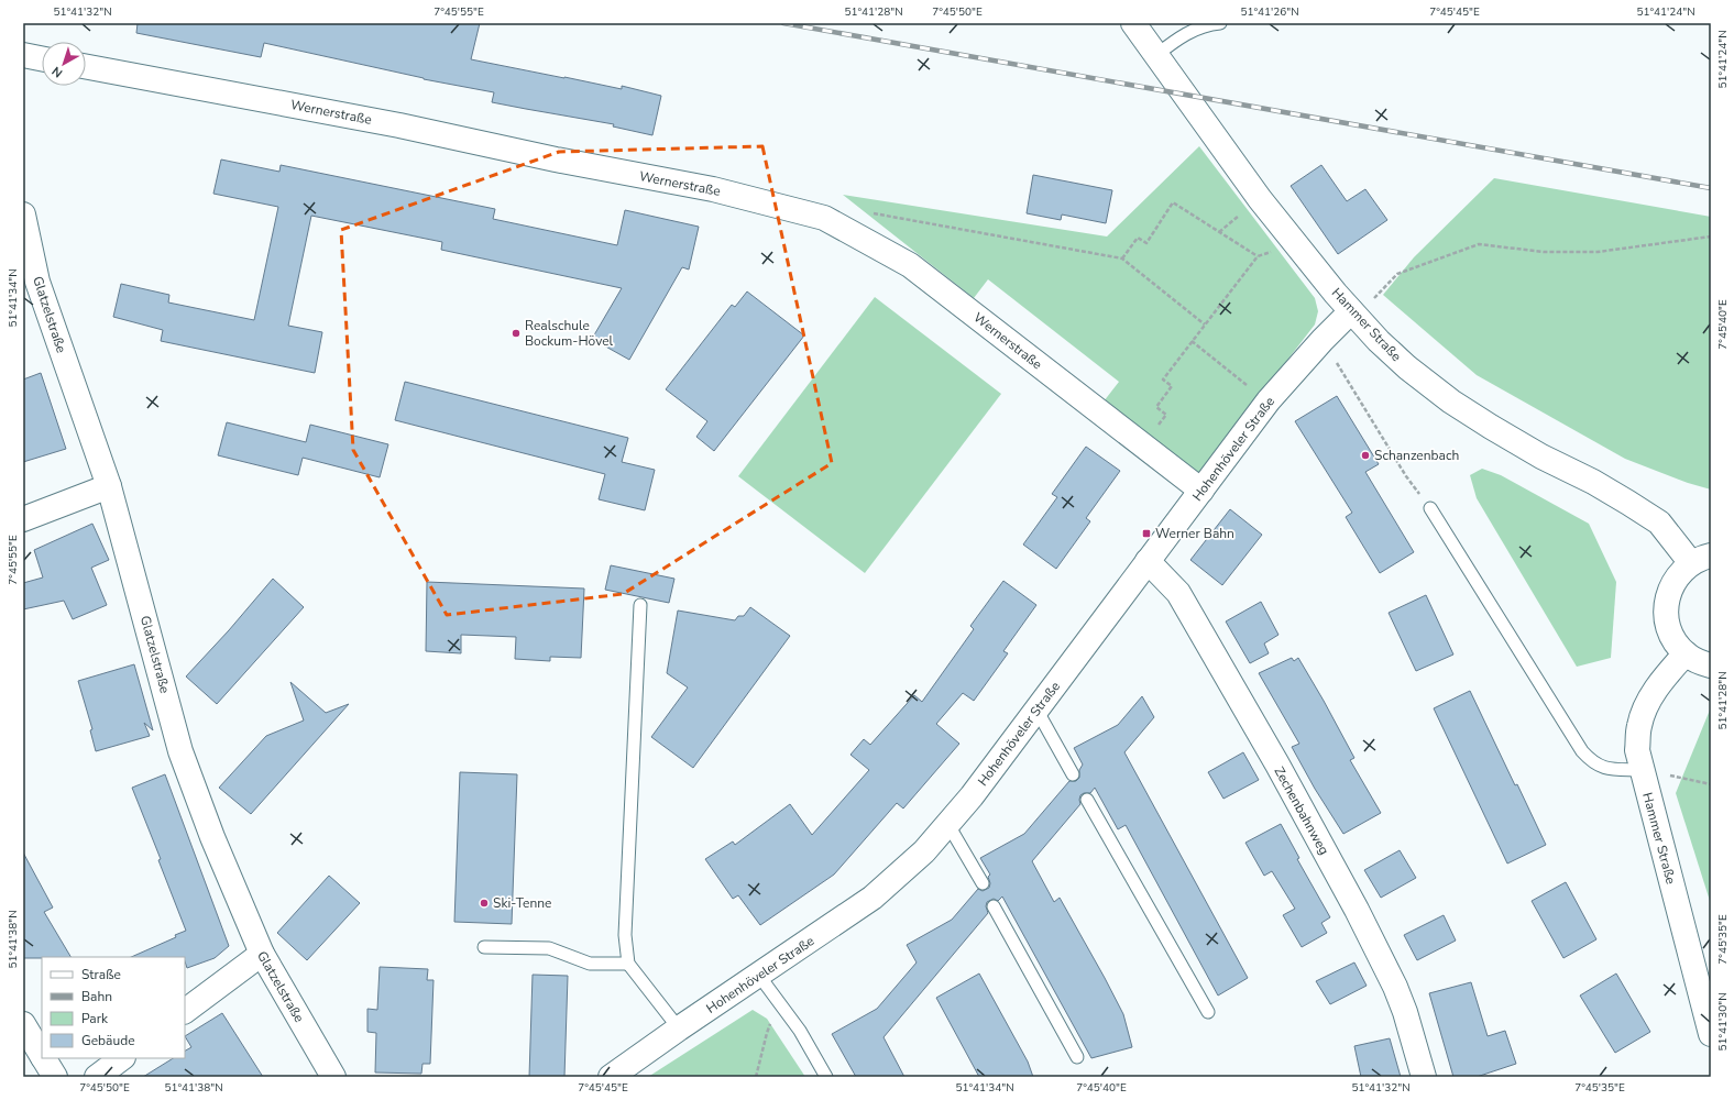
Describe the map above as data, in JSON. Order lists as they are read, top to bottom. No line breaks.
{"streets":{"street":["Wernerstraße","Glatzelstraße","Hammer Straße","Hohenhöveler Straße","Zechenbahnweg"]},"crossings":[["Wernerstraße","Hohenhöveler Straße"],["Hammer Straße","Hohenhöveler Straße"],["Hohenhöveler Straße","Zechenbahnweg"]],"places":{"other":["Realschule Bockum-Hövel","Schanzenbach","Ski-Tenne"],"transit":["Werner Bahn"]},"legend":["Straße","Bahn","Park","Gebäude"],"north":"bottom left","coordinates":["51°41'32\"N","7°45'55\"E","51°41'28\"N","7°45'50\"E","51°41'26\"N","7°45'45\"E","51°41'24\"N","51°41'34\"N","7°45'40\"E","51°41'38\"N","7°45'35\"E","51°41'30\"N"]}
